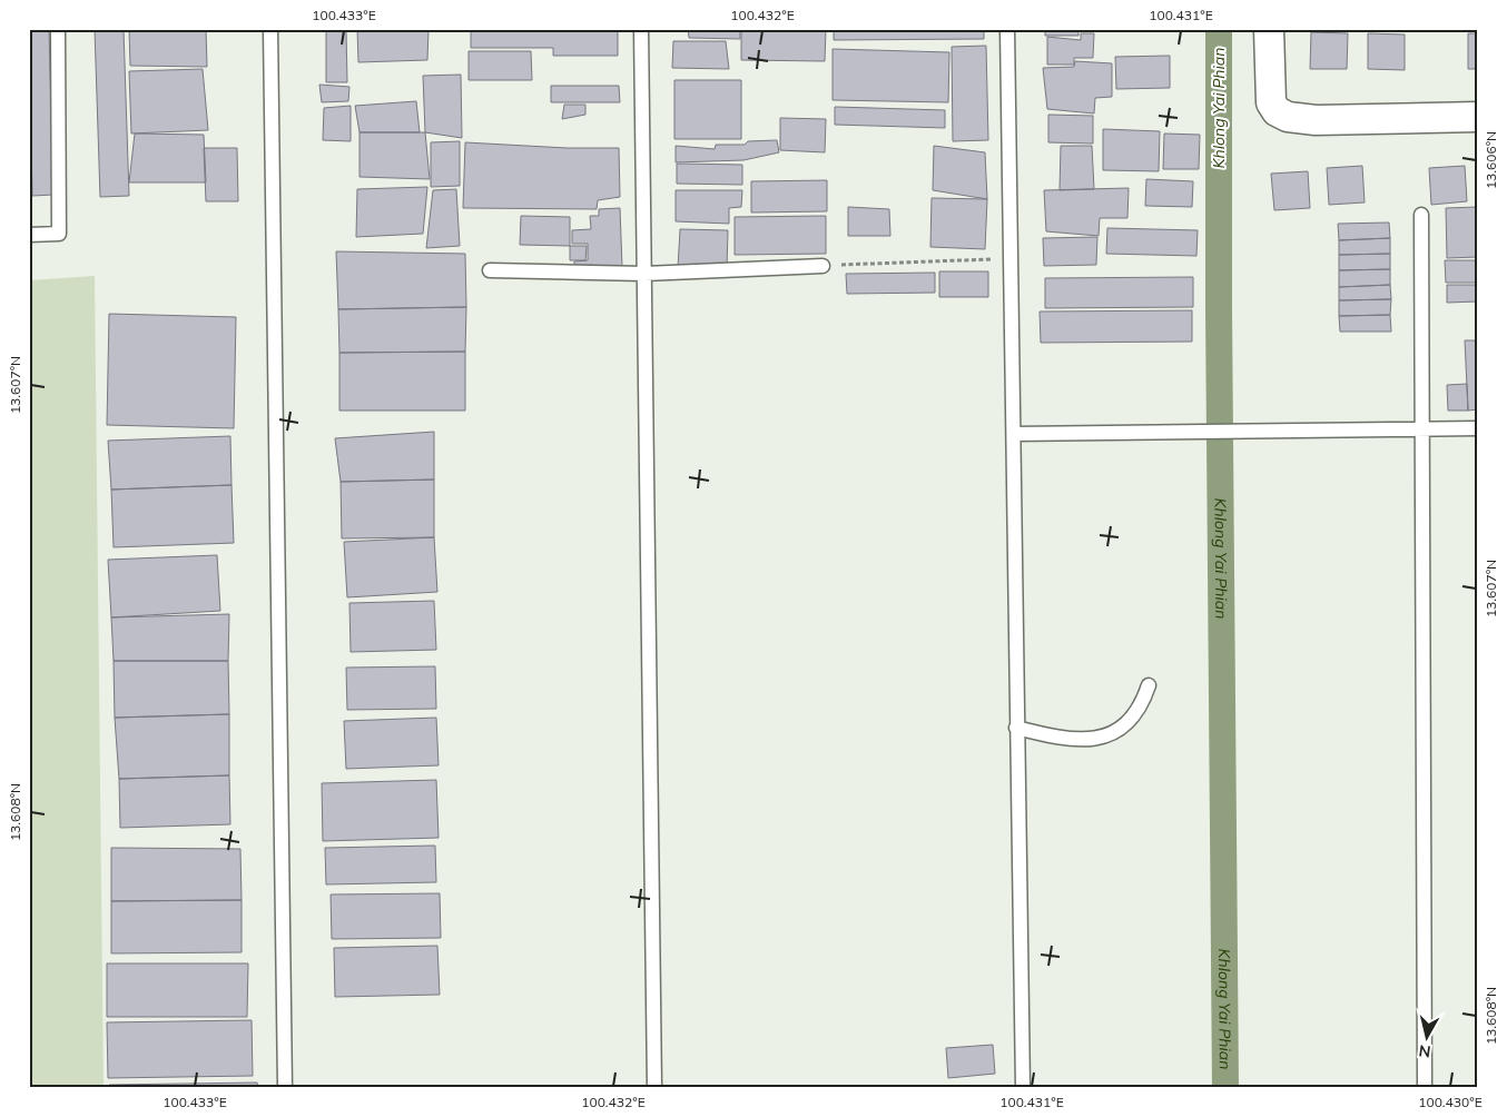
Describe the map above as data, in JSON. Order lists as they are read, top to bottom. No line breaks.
{"water":["Khlong Yai Phian"],"north":"bottom","coordinates":["100.433°E","100.432°E","100.431°E","13.606°N","13.607°N","13.608°N","100.430°E"]}
